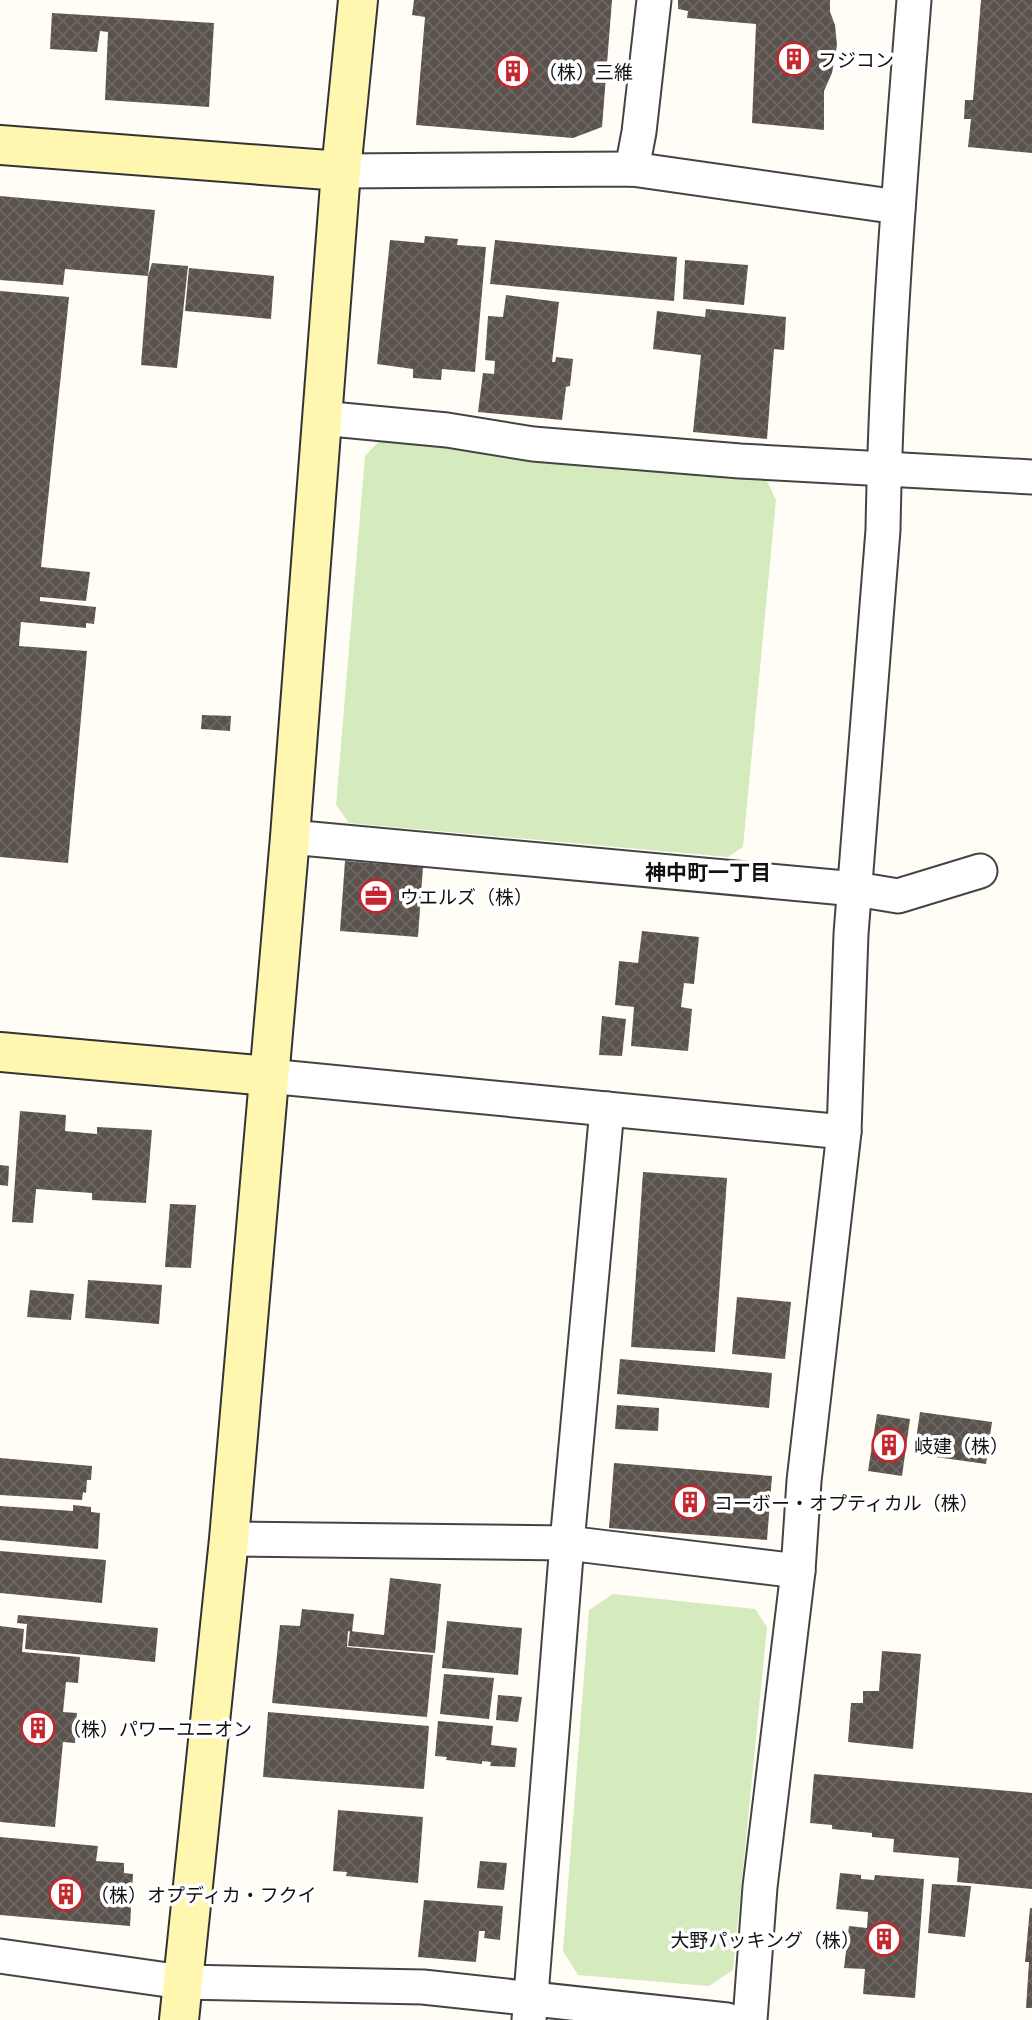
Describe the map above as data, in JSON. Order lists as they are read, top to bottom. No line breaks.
{"districts":["神中町一丁目"],"places":{"building":["フジコン","（株）三維","岐建（株）","コーボー・オプティカル（株）","（株）パワーユニオン","（株）オプディカ・フクイ","大野パッキング（株）"],"office":["ウエルズ（株）"]}}
